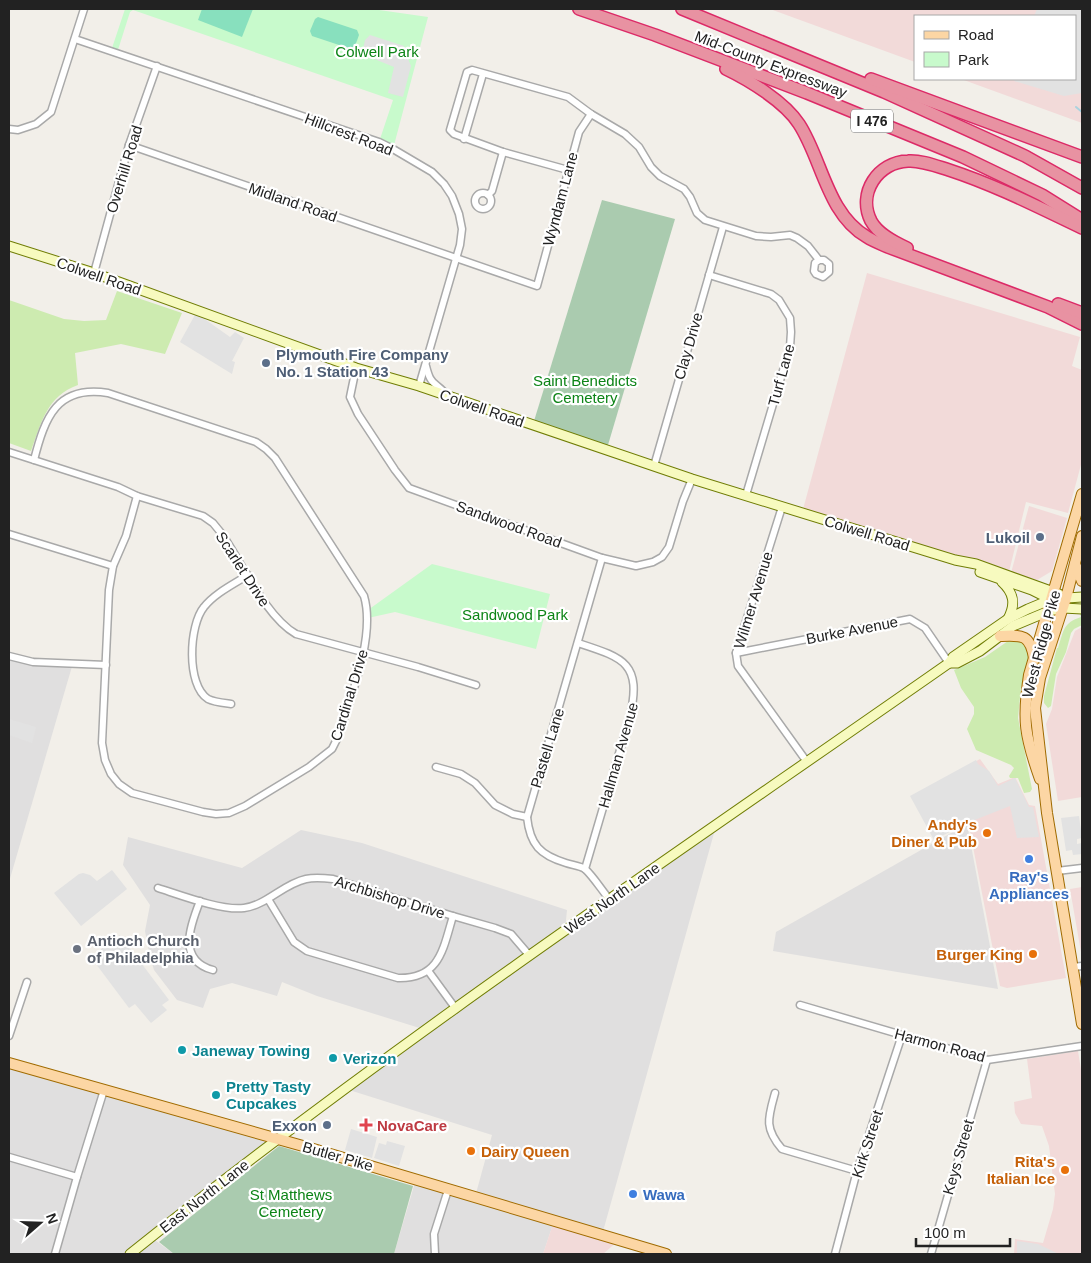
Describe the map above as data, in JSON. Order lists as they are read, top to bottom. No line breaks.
{"streets":{"highway":["Mid-County Expressway","I 476"],"main road":["West Ridge Pike","Butler Pike"],"street":["Hillcrest Road","Overhill Road","Wyndam Lane","Midland Road","Colwell Road","Clay Drive","Turf Lane","Sandwood Road","Scarlet Drive","Wilmer Avenue","Burke Avenue","Cardinal Drive","Pastell Lane","Hallman Avenue","Archbishop Drive","West North Lane","Harmon Road","Kirk Street","Keys Street","East North Lane"]},"crossings":[["Hillcrest Road","Overhill Road"],["Hillcrest Road","Midland Road"],["Hillcrest Road","Colwell Road"],["Overhill Road","Midland Road"],["Overhill Road","Colwell Road"],["Wyndam Lane","Midland Road"],["Colwell Road","Clay Drive"],["Colwell Road","Turf Lane"],["Colwell Road","Sandwood Road"],["Colwell Road","Wilmer Avenue"],["Colwell Road","West Ridge Pike"],["Colwell Road","West North Lane"],["Clay Drive","Turf Lane"],["Sandwood Road","Pastell Lane"],["Scarlet Drive","Cardinal Drive"],["Wilmer Avenue","Burke Avenue"],["Wilmer Avenue","West North Lane"],["Burke Avenue","West North Lane"],["West Ridge Pike","West North Lane"],["Pastell Lane","Hallman Avenue"],["Archbishop Drive","West North Lane"],["West North Lane","Butler Pike"],["West North Lane","East North Lane"],["Harmon Road","Kirk Street"],["Harmon Road","Keys Street"],["Butler Pike","East North Lane"]],"parks":["Colwell Park","Saint Benedicts Cemetery","Sandwood Park","St Matthews Cemetery"],"places":{"other":["Plymouth Fire Company No. 1 Station 43","Lukoil","Andy's Diner & Pub","Ray's Appliances","Antioch Church of Philadelphia","Burger King","Janeway Towing","Verizon","Pretty Tasty Cupcakes","Exxon","Dairy Queen","Rita's Italian Ice","Wawa"],"health":["NovaCare"]},"legend":["Road","Park"],"scale_bar":"100 m","north":"right"}
